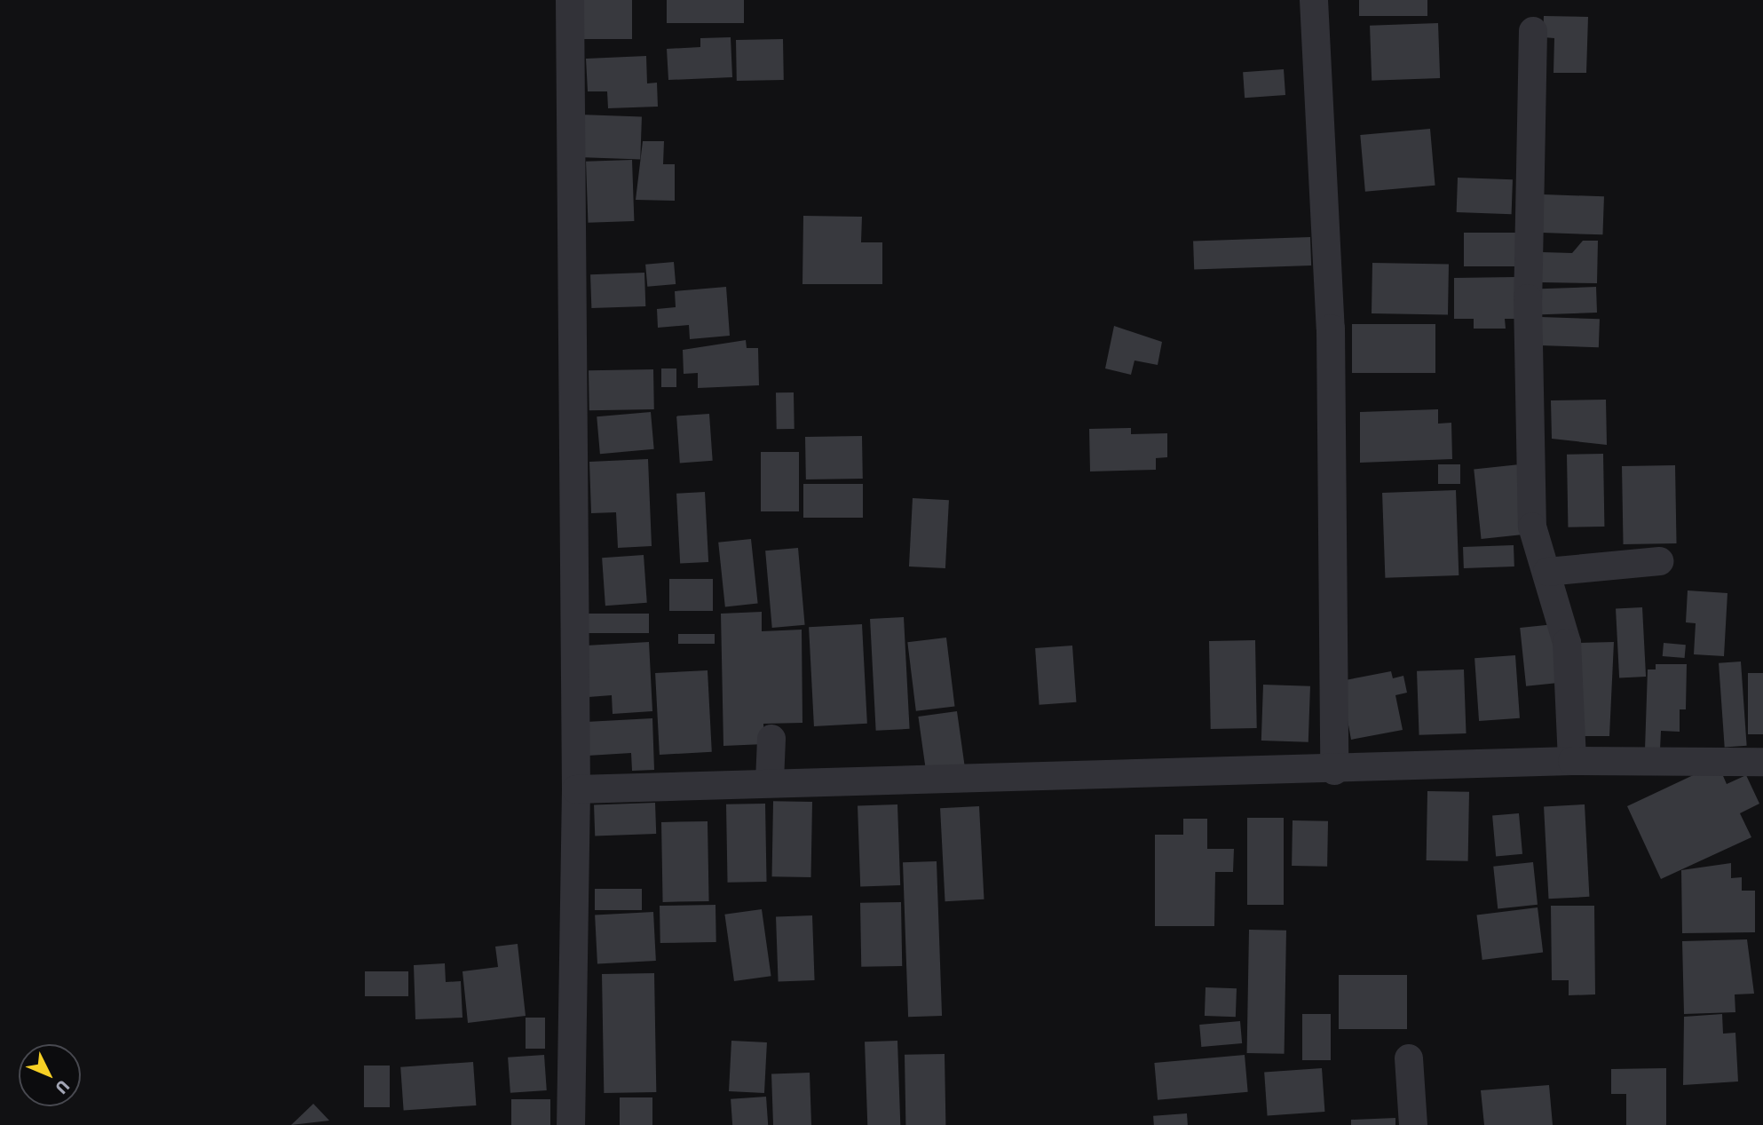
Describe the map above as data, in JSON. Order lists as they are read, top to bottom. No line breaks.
{"north":"bottom right"}
